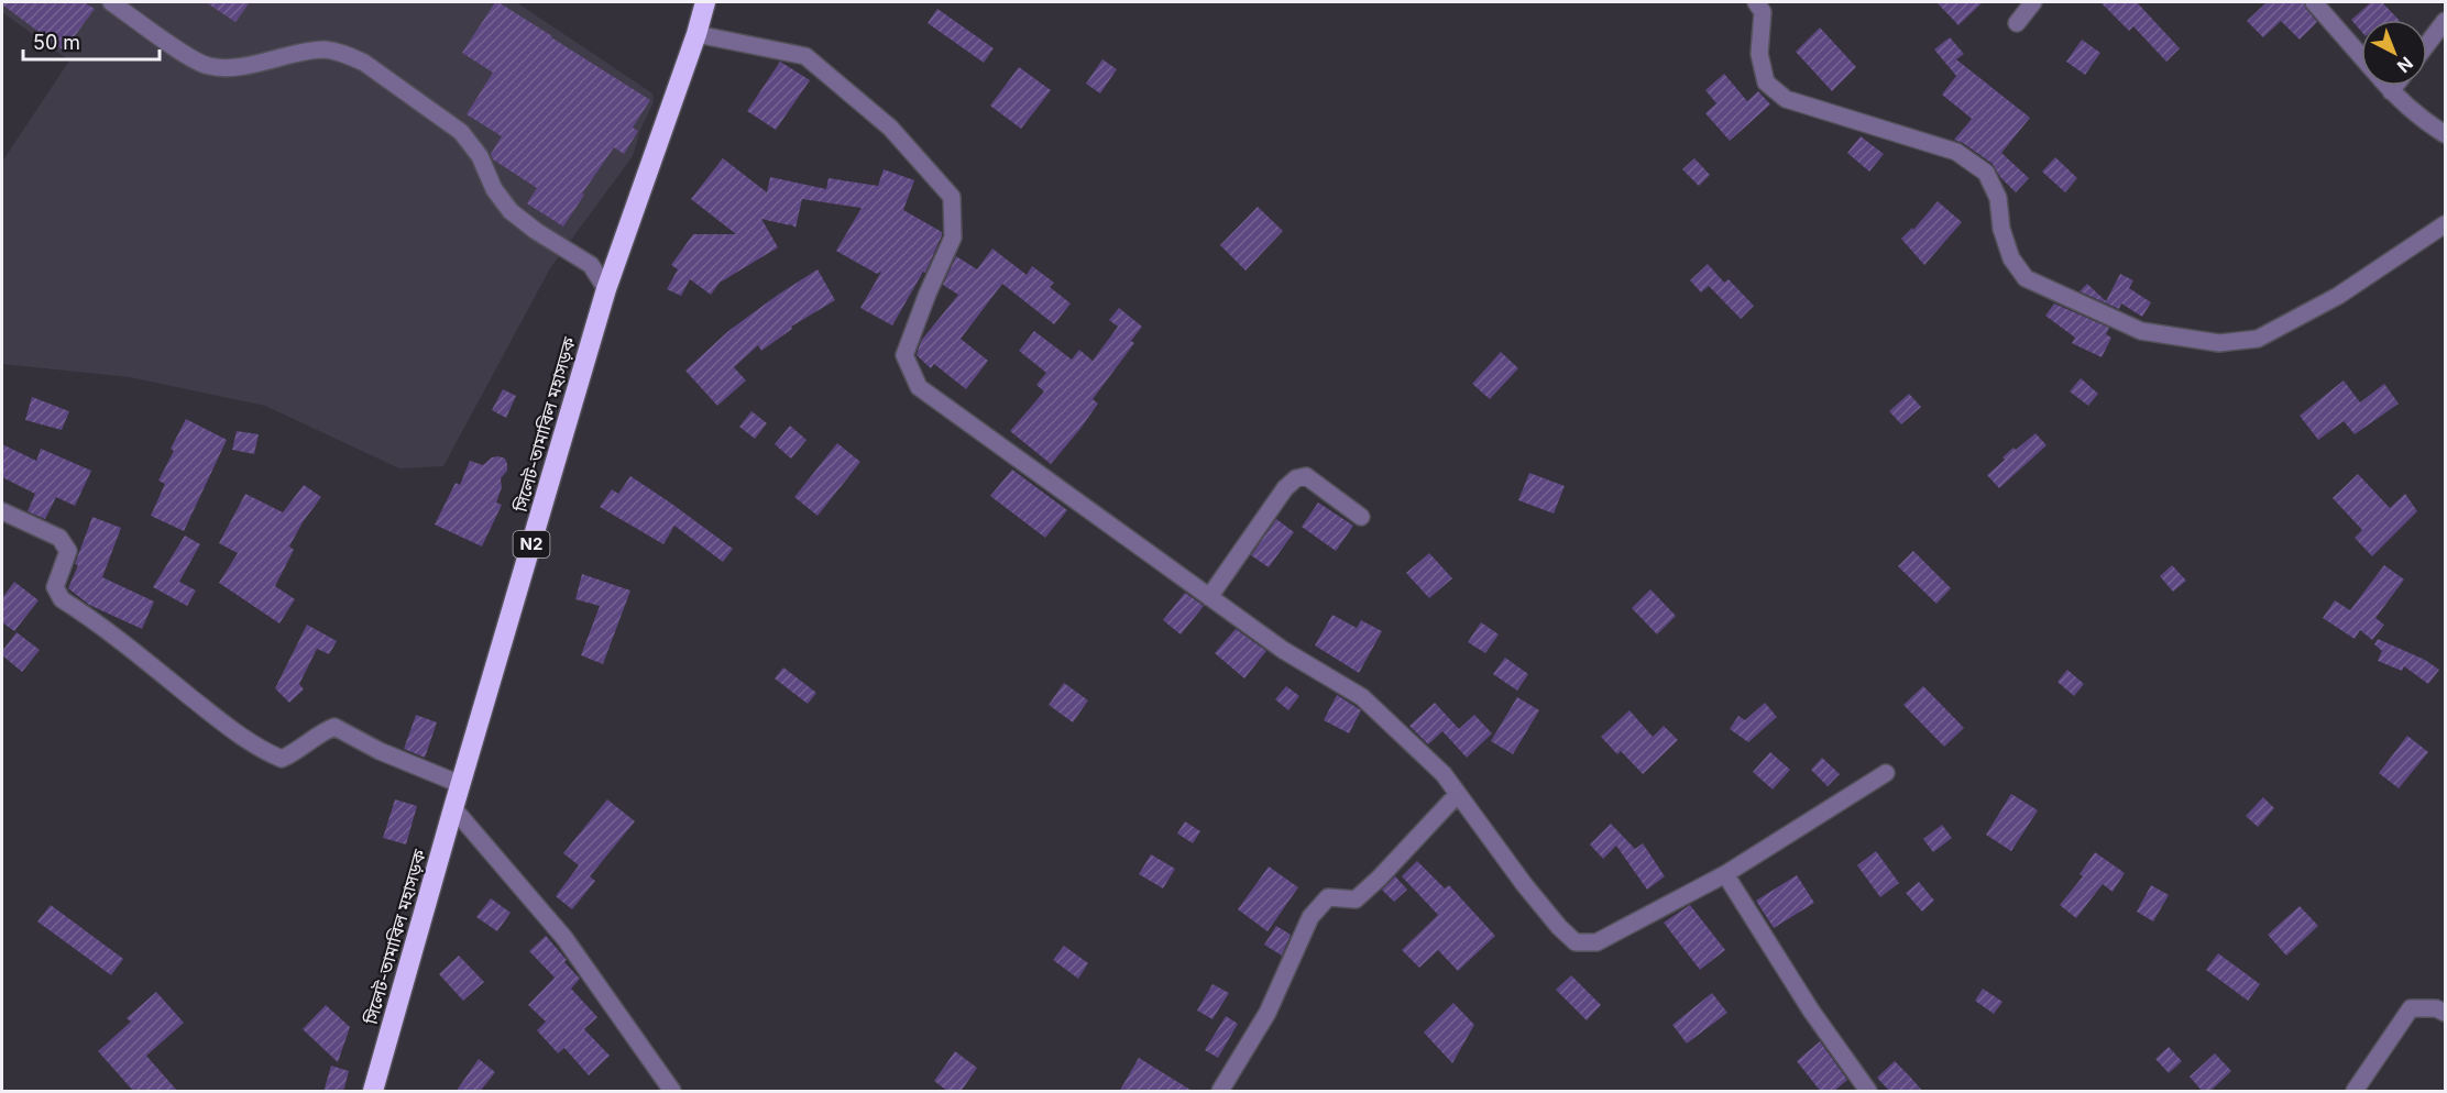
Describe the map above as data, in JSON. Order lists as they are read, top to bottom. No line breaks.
{"streets":{"highway":["সিলেট-তামাবিল মহাসড়ক","N2"]},"scale_bar":"50 m","north":"bottom right"}
